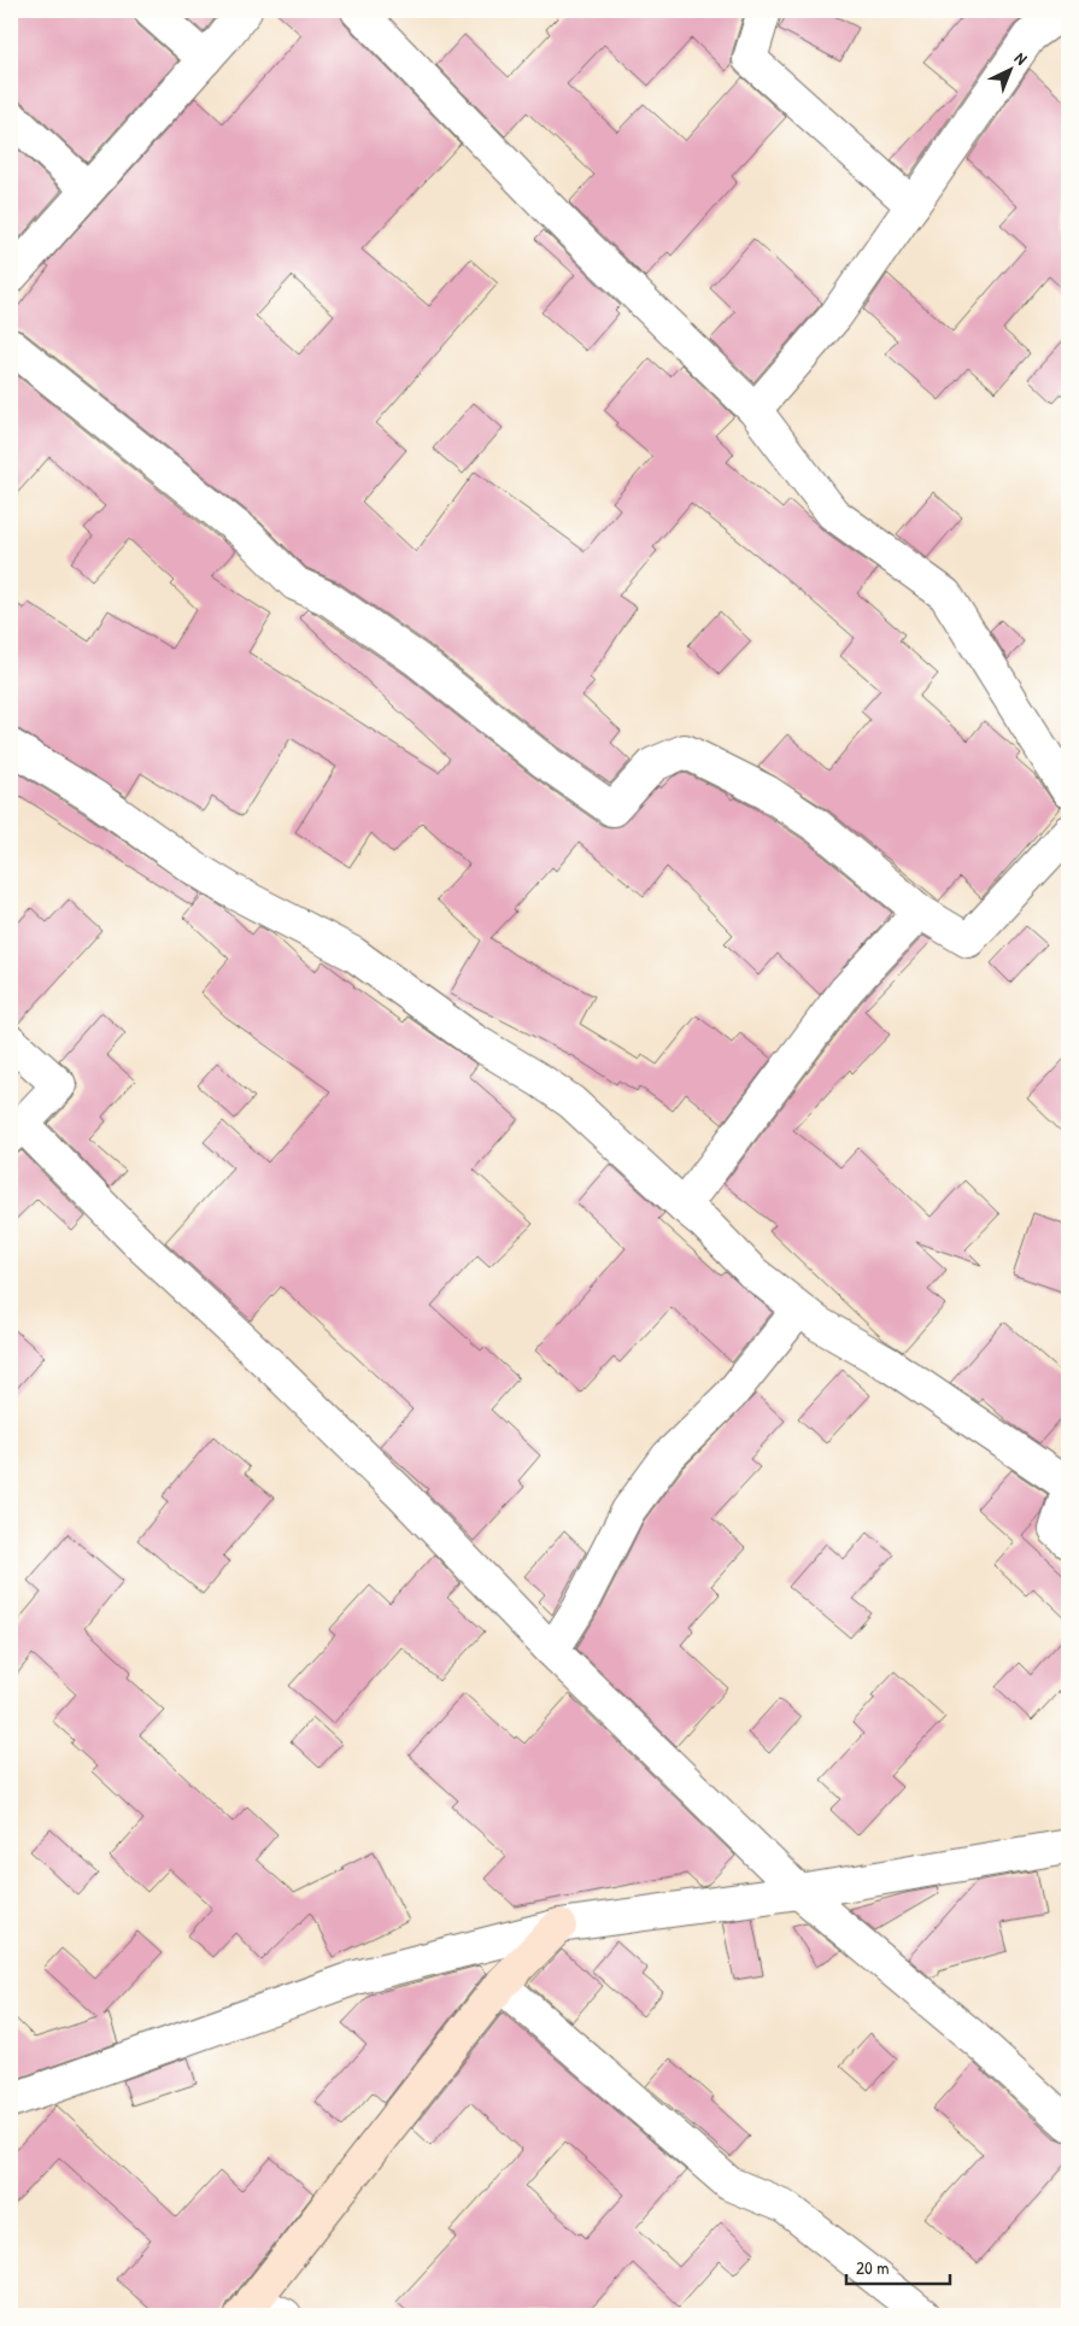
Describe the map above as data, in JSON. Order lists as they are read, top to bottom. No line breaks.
{"scale_bar":"20 m","north":"top right"}
